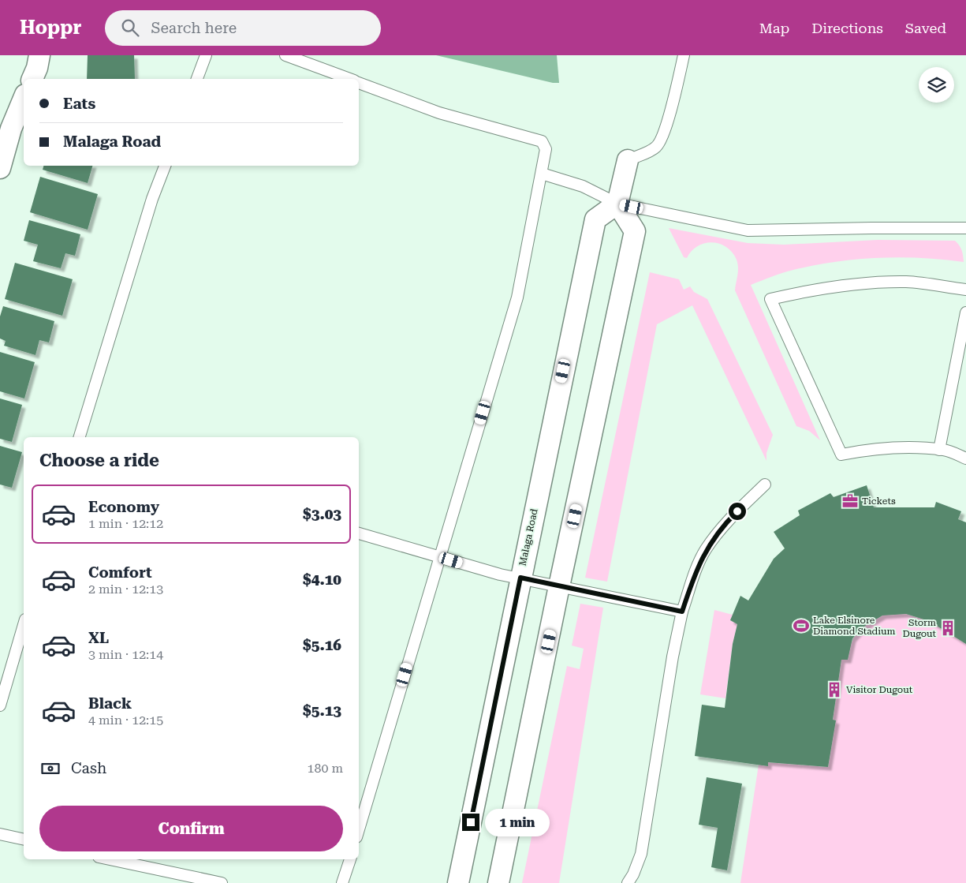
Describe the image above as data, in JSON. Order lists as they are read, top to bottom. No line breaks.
{"streets":{"street":["Malaga Road"]},"places":{"office":["Tickets"],"sports":["Lake Elsinore Diamond Stadium"],"building":["Storm Dugout","Visitor Dugout"]},"page":{"header":"Hoppr","search":"Search here","nav":["Map","Directions","Saved"],"banner":["Eats","Malaga Road"],"heading":"Choose a ride","list":[{"name":"Economy","note":"1 min · 12:12","value":"$3.03"},{"name":"Comfort","note":"2 min · 12:13","value":"$4.10"},{"name":"XL","note":"3 min · 12:14","value":"$5.16"},{"name":"Black","note":"4 min · 12:15","value":"$5.13"}],"pay":["Cash","180 m"],"buttons":"Confirm","bubble":"1 min"}}
